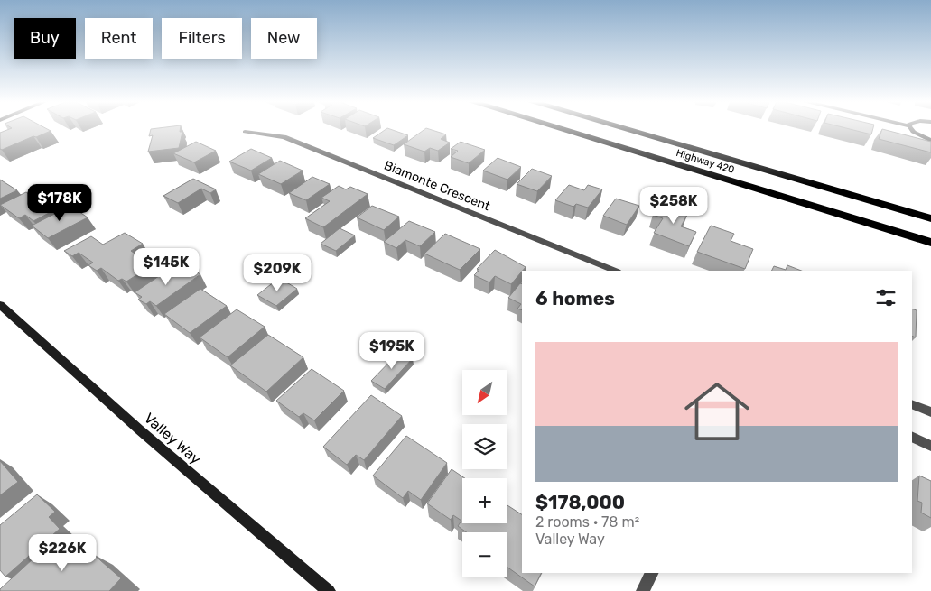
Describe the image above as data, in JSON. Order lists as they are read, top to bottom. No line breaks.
{"streets":{"highway":["Highway 420"],"street":["Biamonte Crescent","Valley Way"]},"north":"bottom left","page":{"chip":["Buy","Rent","Filters","New"],"price":["$178K","$258K","$145K","$209K","$195K","$226K"],"heading":"6 homes","list":[{"name":"$178,000","note":"2 rooms · 78 m² · Valley Way"}],"map_buttons":["+","−"]}}
